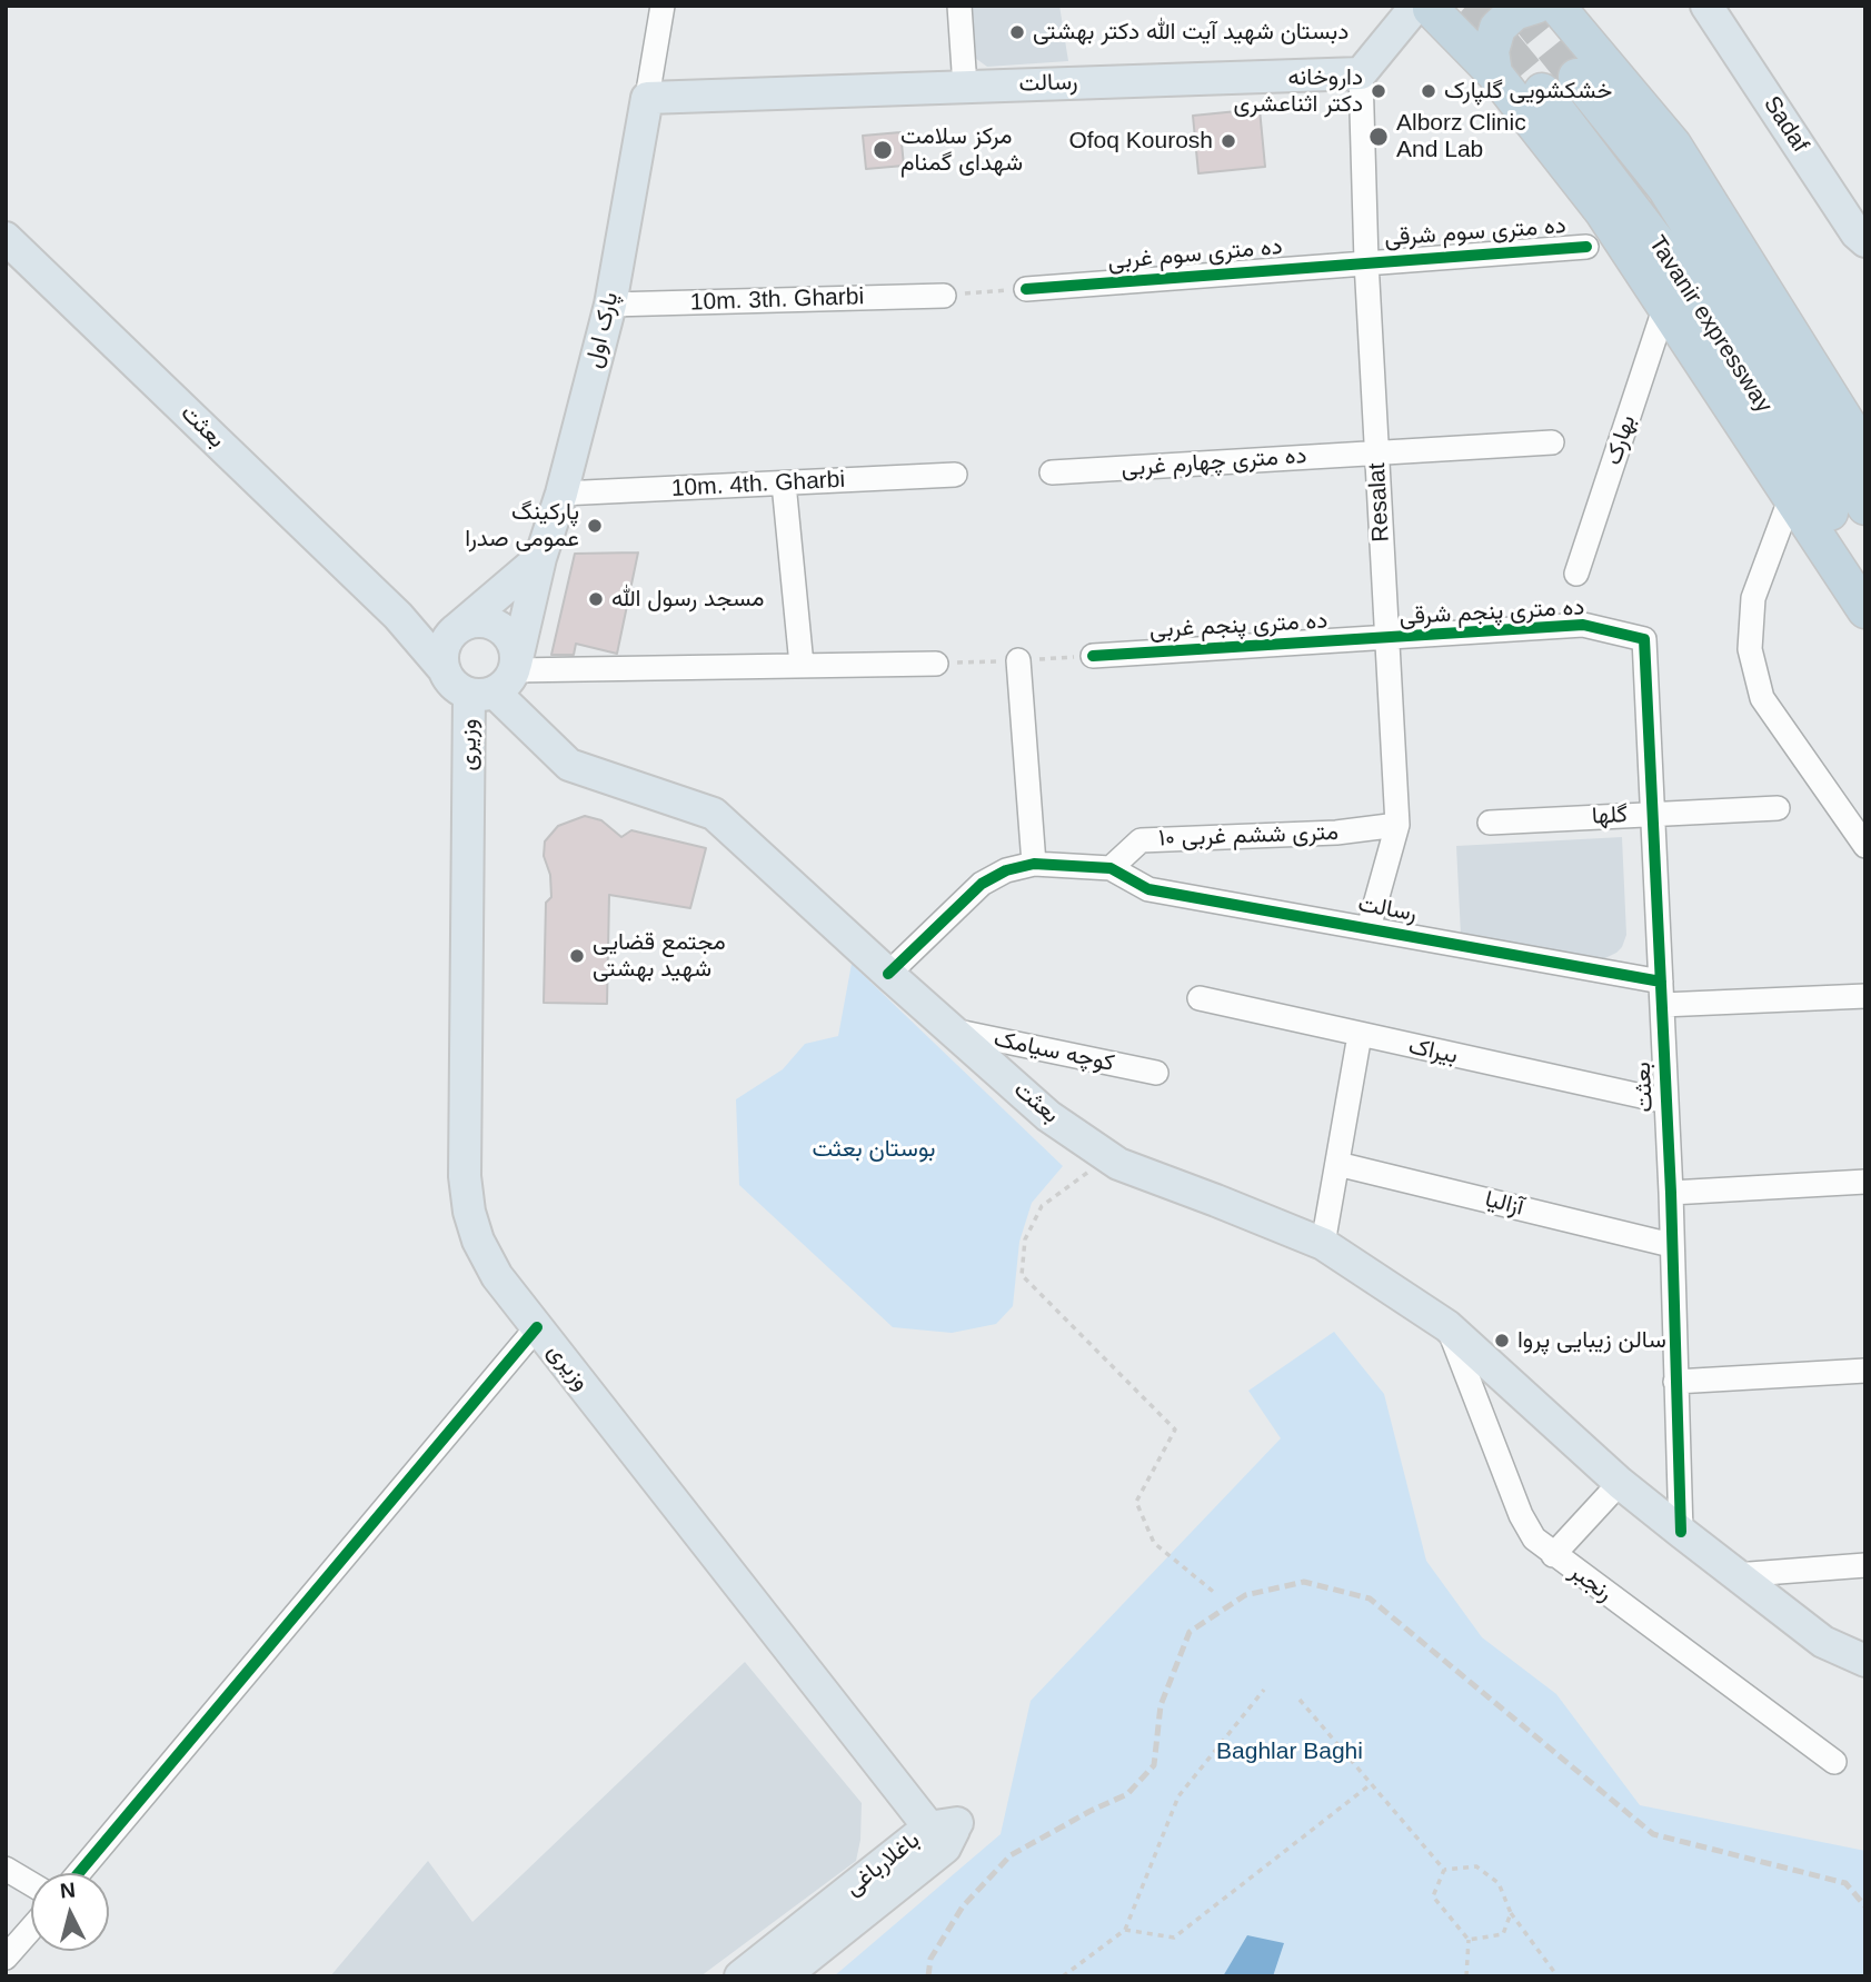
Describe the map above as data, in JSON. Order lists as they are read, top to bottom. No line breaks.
{"streets":{"highway":["Tavanir expressway"],"main road":["رسالت","Sadaf","پارک اول","بعثت","وزیری","باغلارباغی"],"street":["ده متری سوم شرقی","ده متری سوم غربی","10m. 3th. Gharbi","بهارک","ده متری چهارم غربی","10m. 4th. Gharbi","Resalat","ده متری پنجم شرقی","ده متری پنجم غربی","گلها","۱۰ متری ششم غربی","کوچه سیامک","بیراک","آزالیا","رنجبر"]},"crossings":[["رسالت","پارک اول"],["رسالت","بعثت"],["رسالت","Resalat"],["رسالت","۱۰ متری ششم غربی"],["ده متری سوم شرقی","ده متری سوم غربی"],["ده متری سوم شرقی","Resalat"],["ده متری سوم غربی","Resalat"],["10m. 3th. Gharbi","پارک اول"],["پارک اول","بعثت"],["پارک اول","10m. 4th. Gharbi"],["پارک اول","وزیری"],["بعثت","ده متری پنجم شرقی"],["بعثت","وزیری"],["بعثت","گلها"],["بعثت","کوچه سیامک"],["بعثت","بیراک"],["بعثت","آزالیا"],["بعثت","رنجبر"],["ده متری چهارم غربی","Resalat"],["Resalat","ده متری پنجم شرقی"],["Resalat","ده متری پنجم غربی"],["Resalat","۱۰ متری ششم غربی"],["ده متری پنجم شرقی","ده متری پنجم غربی"],["وزیری","باغلارباغی"]],"parks":["بوستان بعثت","Baghlar Baghi"],"places":["دبستان شهید آیت الله دکتر بهشتی","داروخانه دکتر اثناعشری","خشکشویی گلپارک","Alborz Clinic And Lab","Ofoq Kourosh","مرکز سلامت شهدای گمنام","پارکینگ عمومی صدرا","مسجد رسول الله","مجتمع قضایی شهید بهشتی","سالن زيبايى پروا"],"north":"top"}
